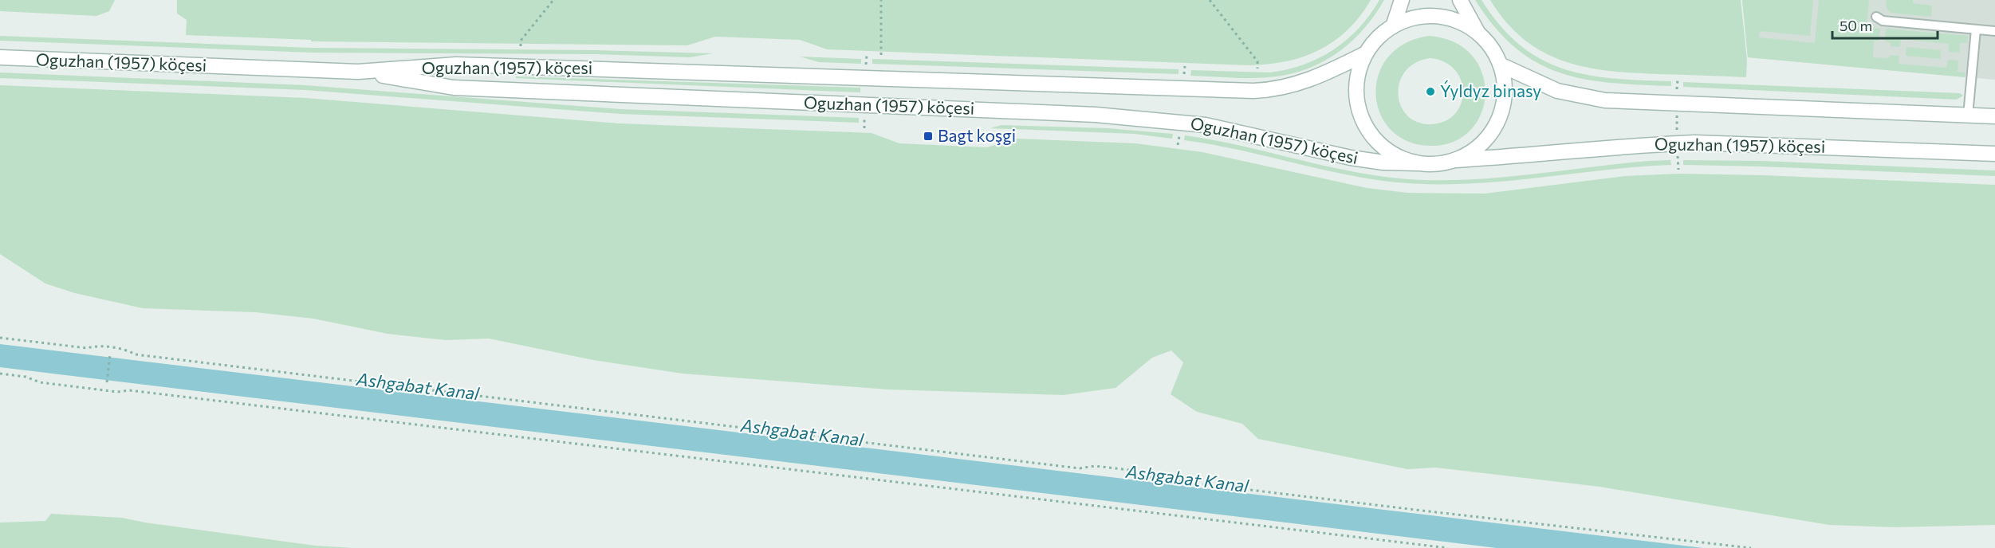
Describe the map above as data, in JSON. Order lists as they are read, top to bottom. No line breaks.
{"streets":{"main road":["Oguzhan (1957) köçesi"]},"water":["Ashgabat Kanal"],"places":{"other":["Ýyldyz binasy"],"transit":["Bagt koşgi"]},"scale_bar":"50 m"}
